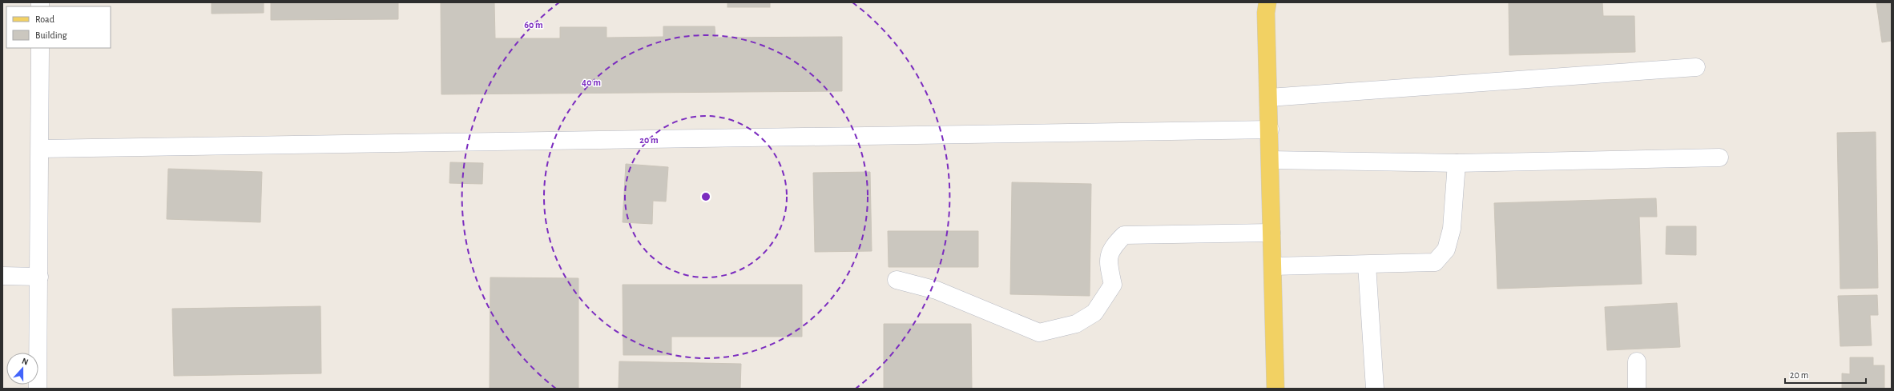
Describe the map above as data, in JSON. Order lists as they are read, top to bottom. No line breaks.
{"legend":["Road","Building"],"scale_bar":"20 m","north":"top","rings":["60 m","40 m","20 m"]}
